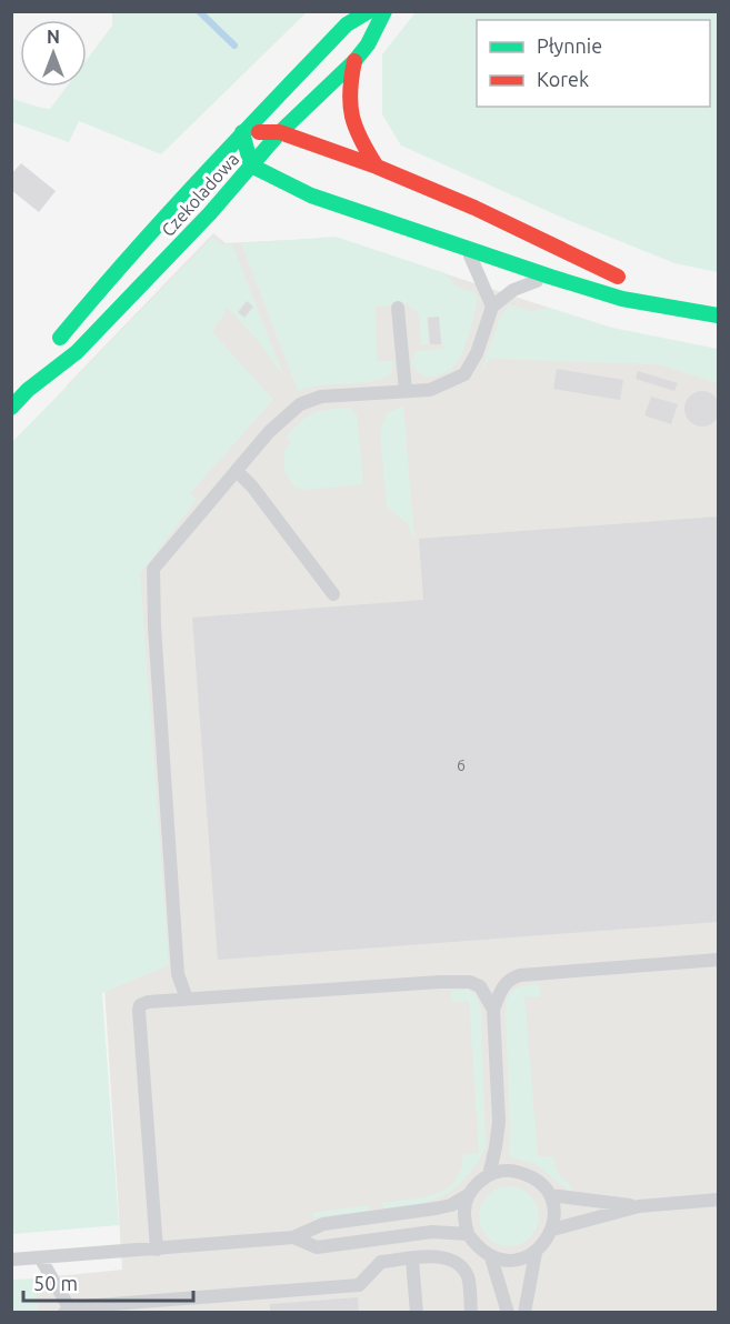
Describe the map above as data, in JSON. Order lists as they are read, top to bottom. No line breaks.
{"streets":{"main road":["Czekoladowa"]},"house_numbers":["6"],"legend":["Płynnie","Korek"],"scale_bar":"50 m","north":"top"}
